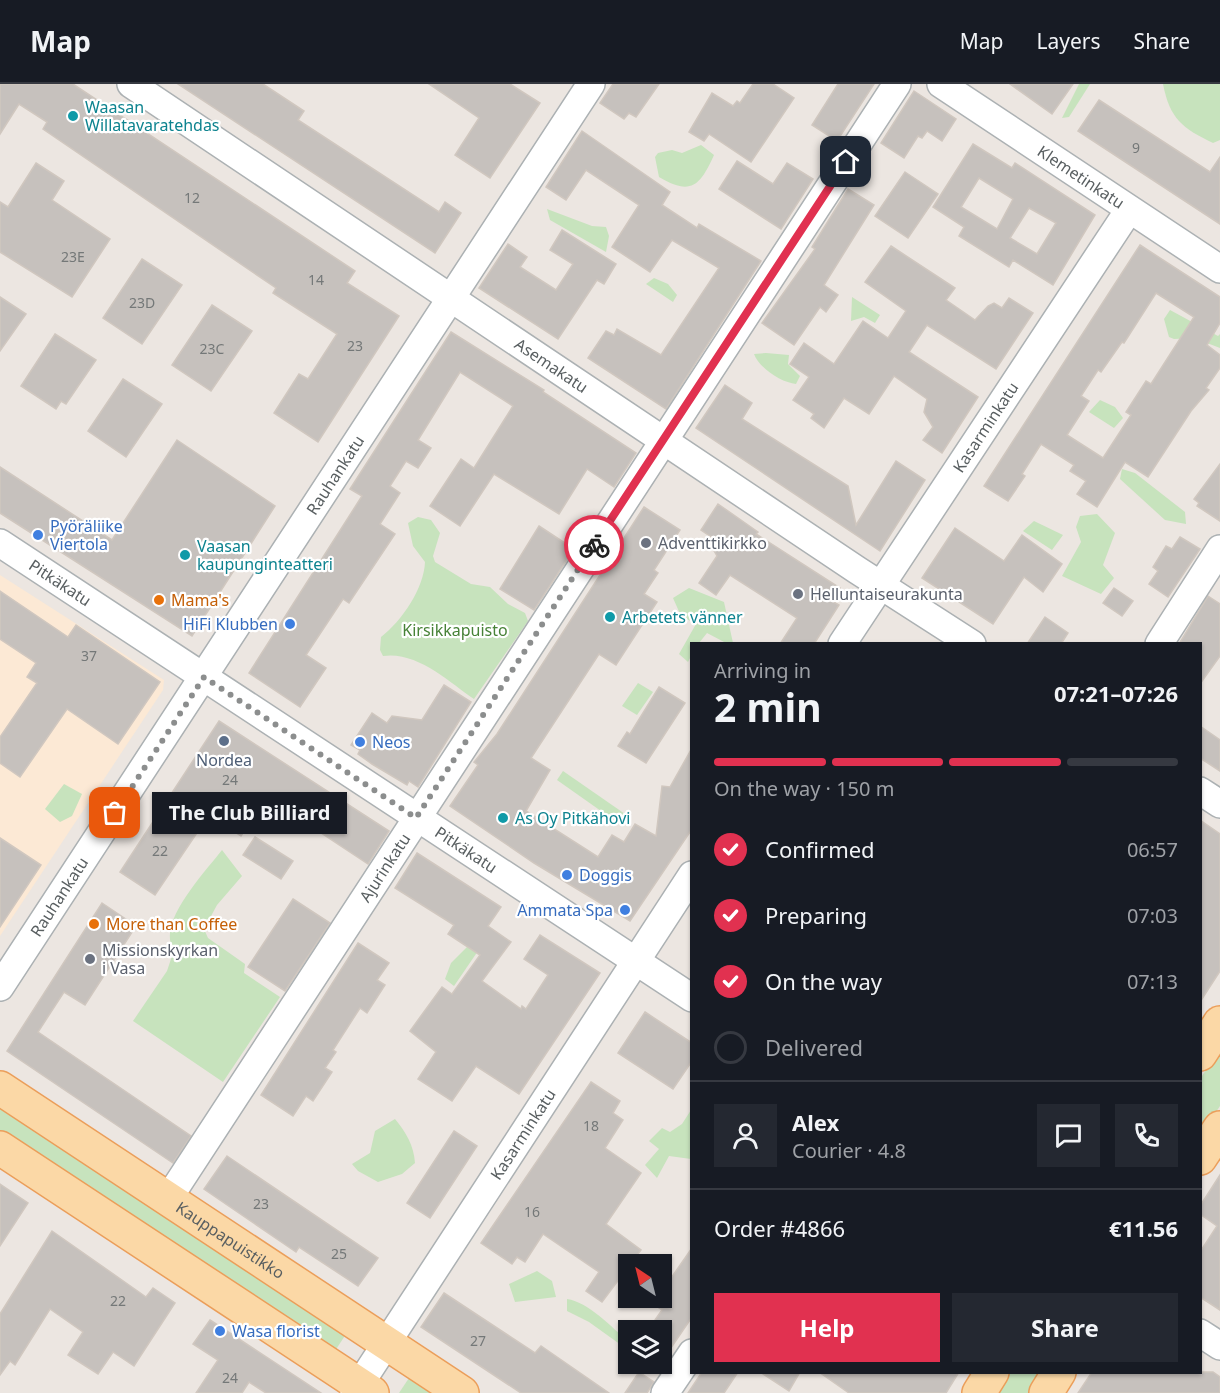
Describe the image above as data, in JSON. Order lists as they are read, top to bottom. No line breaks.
{"streets":{"main road":["Kauppapuistikko"],"street":["Klemetinkatu","Asemakatu","Kasarminkatu","Rauhankatu","Pitkäkatu","Ajurinkatu"]},"crossings":[["Klemetinkatu","Kasarminkatu"],["Asemakatu","Kasarminkatu"],["Asemakatu","Rauhankatu"],["Asemakatu","Ajurinkatu"],["Kasarminkatu","Pitkäkatu"],["Kasarminkatu","Kauppapuistikko"],["Rauhankatu","Pitkäkatu"],["Pitkäkatu","Ajurinkatu"],["Ajurinkatu","Kauppapuistikko"]],"parks":["Kirsikkapuisto"],"places":["Waasan Willatavaratehdas","Pyöräliike Viertola","Adventtikirkko","Vaasan kaupunginteatteri","Helluntaiseurakunta","Mama's","Arbetets vänner","HiFi Klubben","Nordea","Neos","The Club Billiard","As Oy Pitkähovi","Doggis","Ammata Spa","More than Coffee","Missionskyrkan i Vasa","Wasa florist"],"house_numbers":["9","12","23E","14","23D","23","23C","37","24","22","18","23","16","25","22","27","24"],"north":"top left","page":{"header":"Map","nav":["Map","Layers","Share"],"heading":["2 min","Arriving in","07:21–07:26"],"panel":["Alex","Courier · 4.8","Order #4866","€11.56"],"bar":"On the way · 150 m","bubble":"The Club Billiard","list":[["Confirmed","06:57"],["Preparing","07:03"],["On the way","07:13"],"Delivered"],"buttons":["Help","Share"]}}
